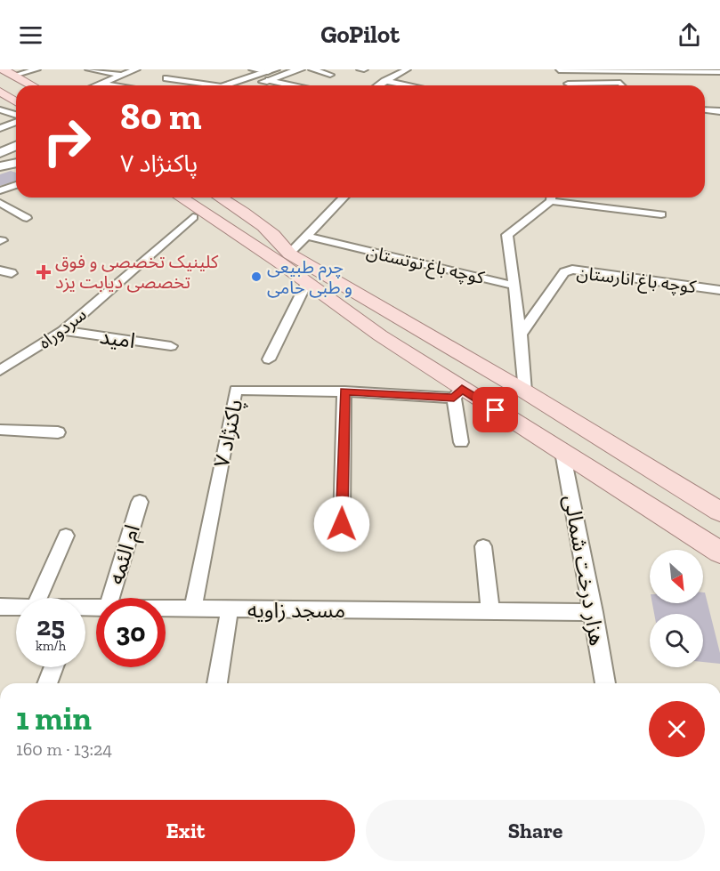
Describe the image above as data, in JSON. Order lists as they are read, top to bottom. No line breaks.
{"streets":{"street":["کوچه باغ توتستان","کوچه باغ انارستان","سردوراه","امید","پاکنژاد ۷","ام الئمه","هزار درخت شمالی","مسجد زاویه"]},"crossings":[["سردوراه","امید"],["پاکنژاد ۷","مسجد زاویه"],["هزار درخت شمالی","مسجد زاویه"]],"places":{"health":["کلینیک تخصصی و فوق تخصصی دیابت یزد"],"other":["چرم طبیعی و طبی حامی"]},"north":"bottom right","page":{"header":"GoPilot","turn":["80 m","پاکنژاد ۷"],"speed":"25 km/h","limit":"30","heading":["1 min","160 m · 13:24"],"buttons":["Exit","Share"]}}
